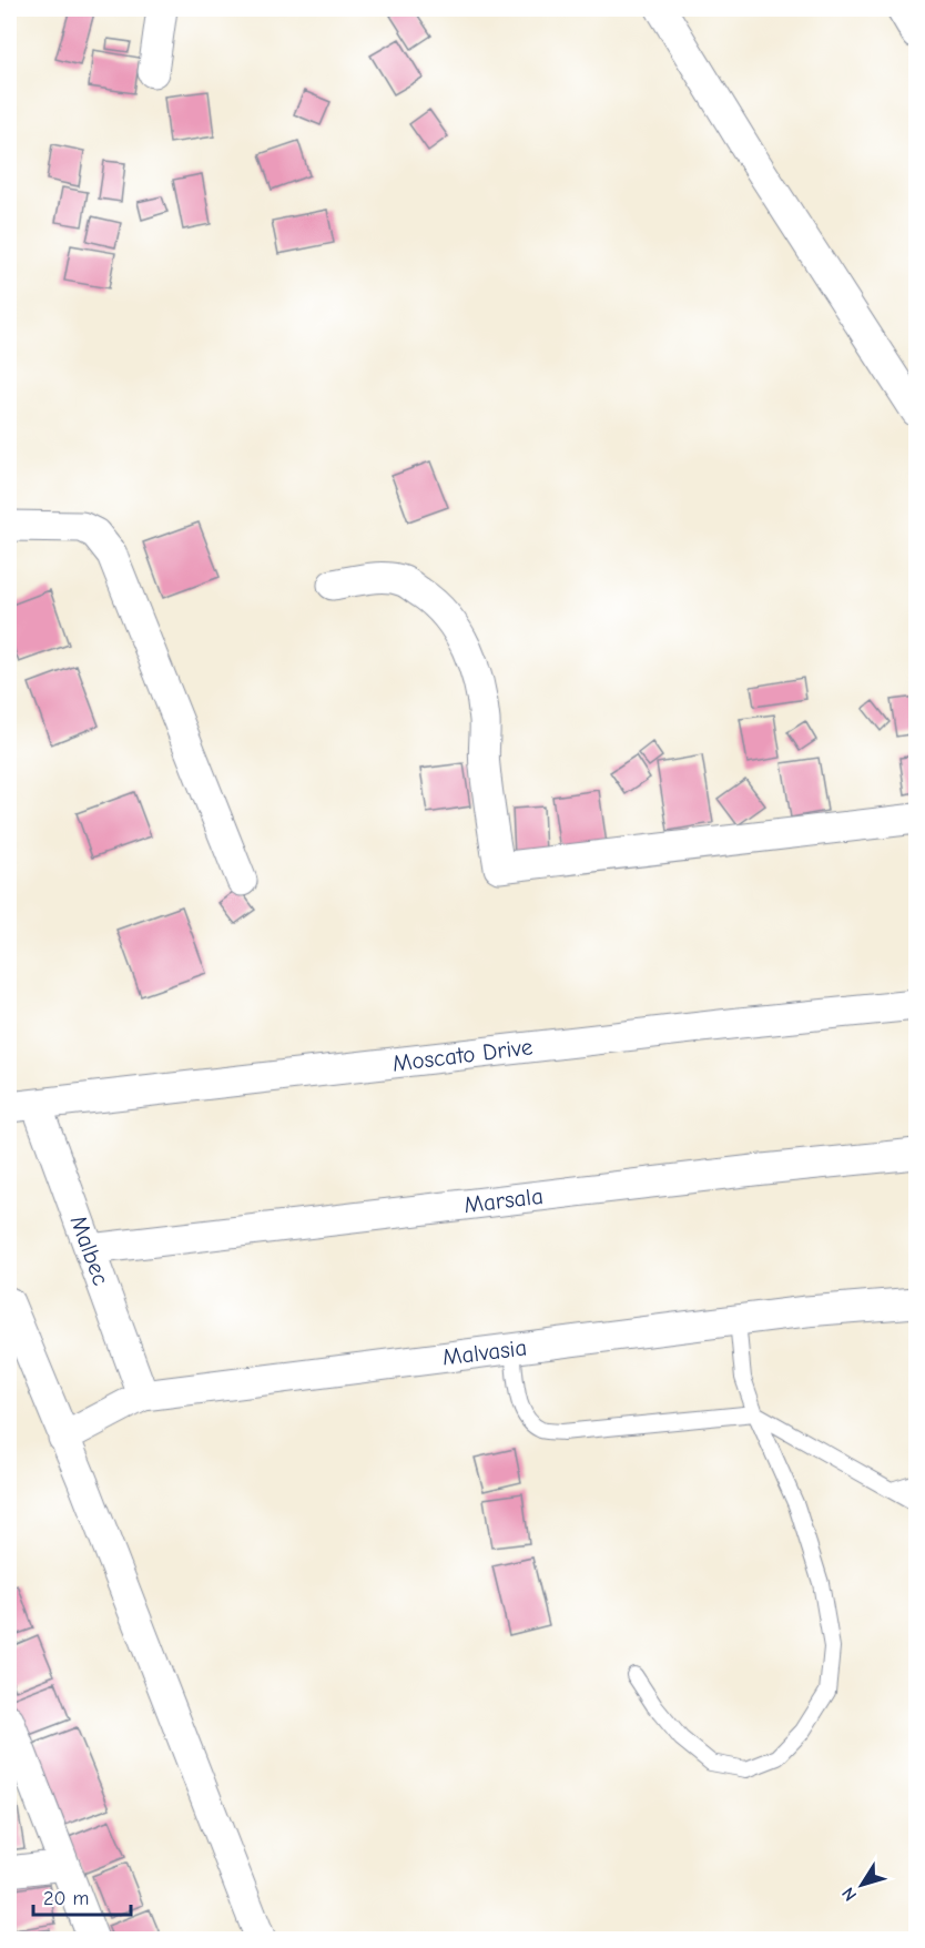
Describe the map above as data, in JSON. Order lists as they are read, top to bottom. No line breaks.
{"streets":{"street":["Moscato Drive","Marsala","Malbec","Malvasia"]},"crossings":[["Moscato Drive","Malbec"],["Marsala","Malbec"],["Malbec","Malvasia"]],"scale_bar":"20 m","north":"bottom left"}
